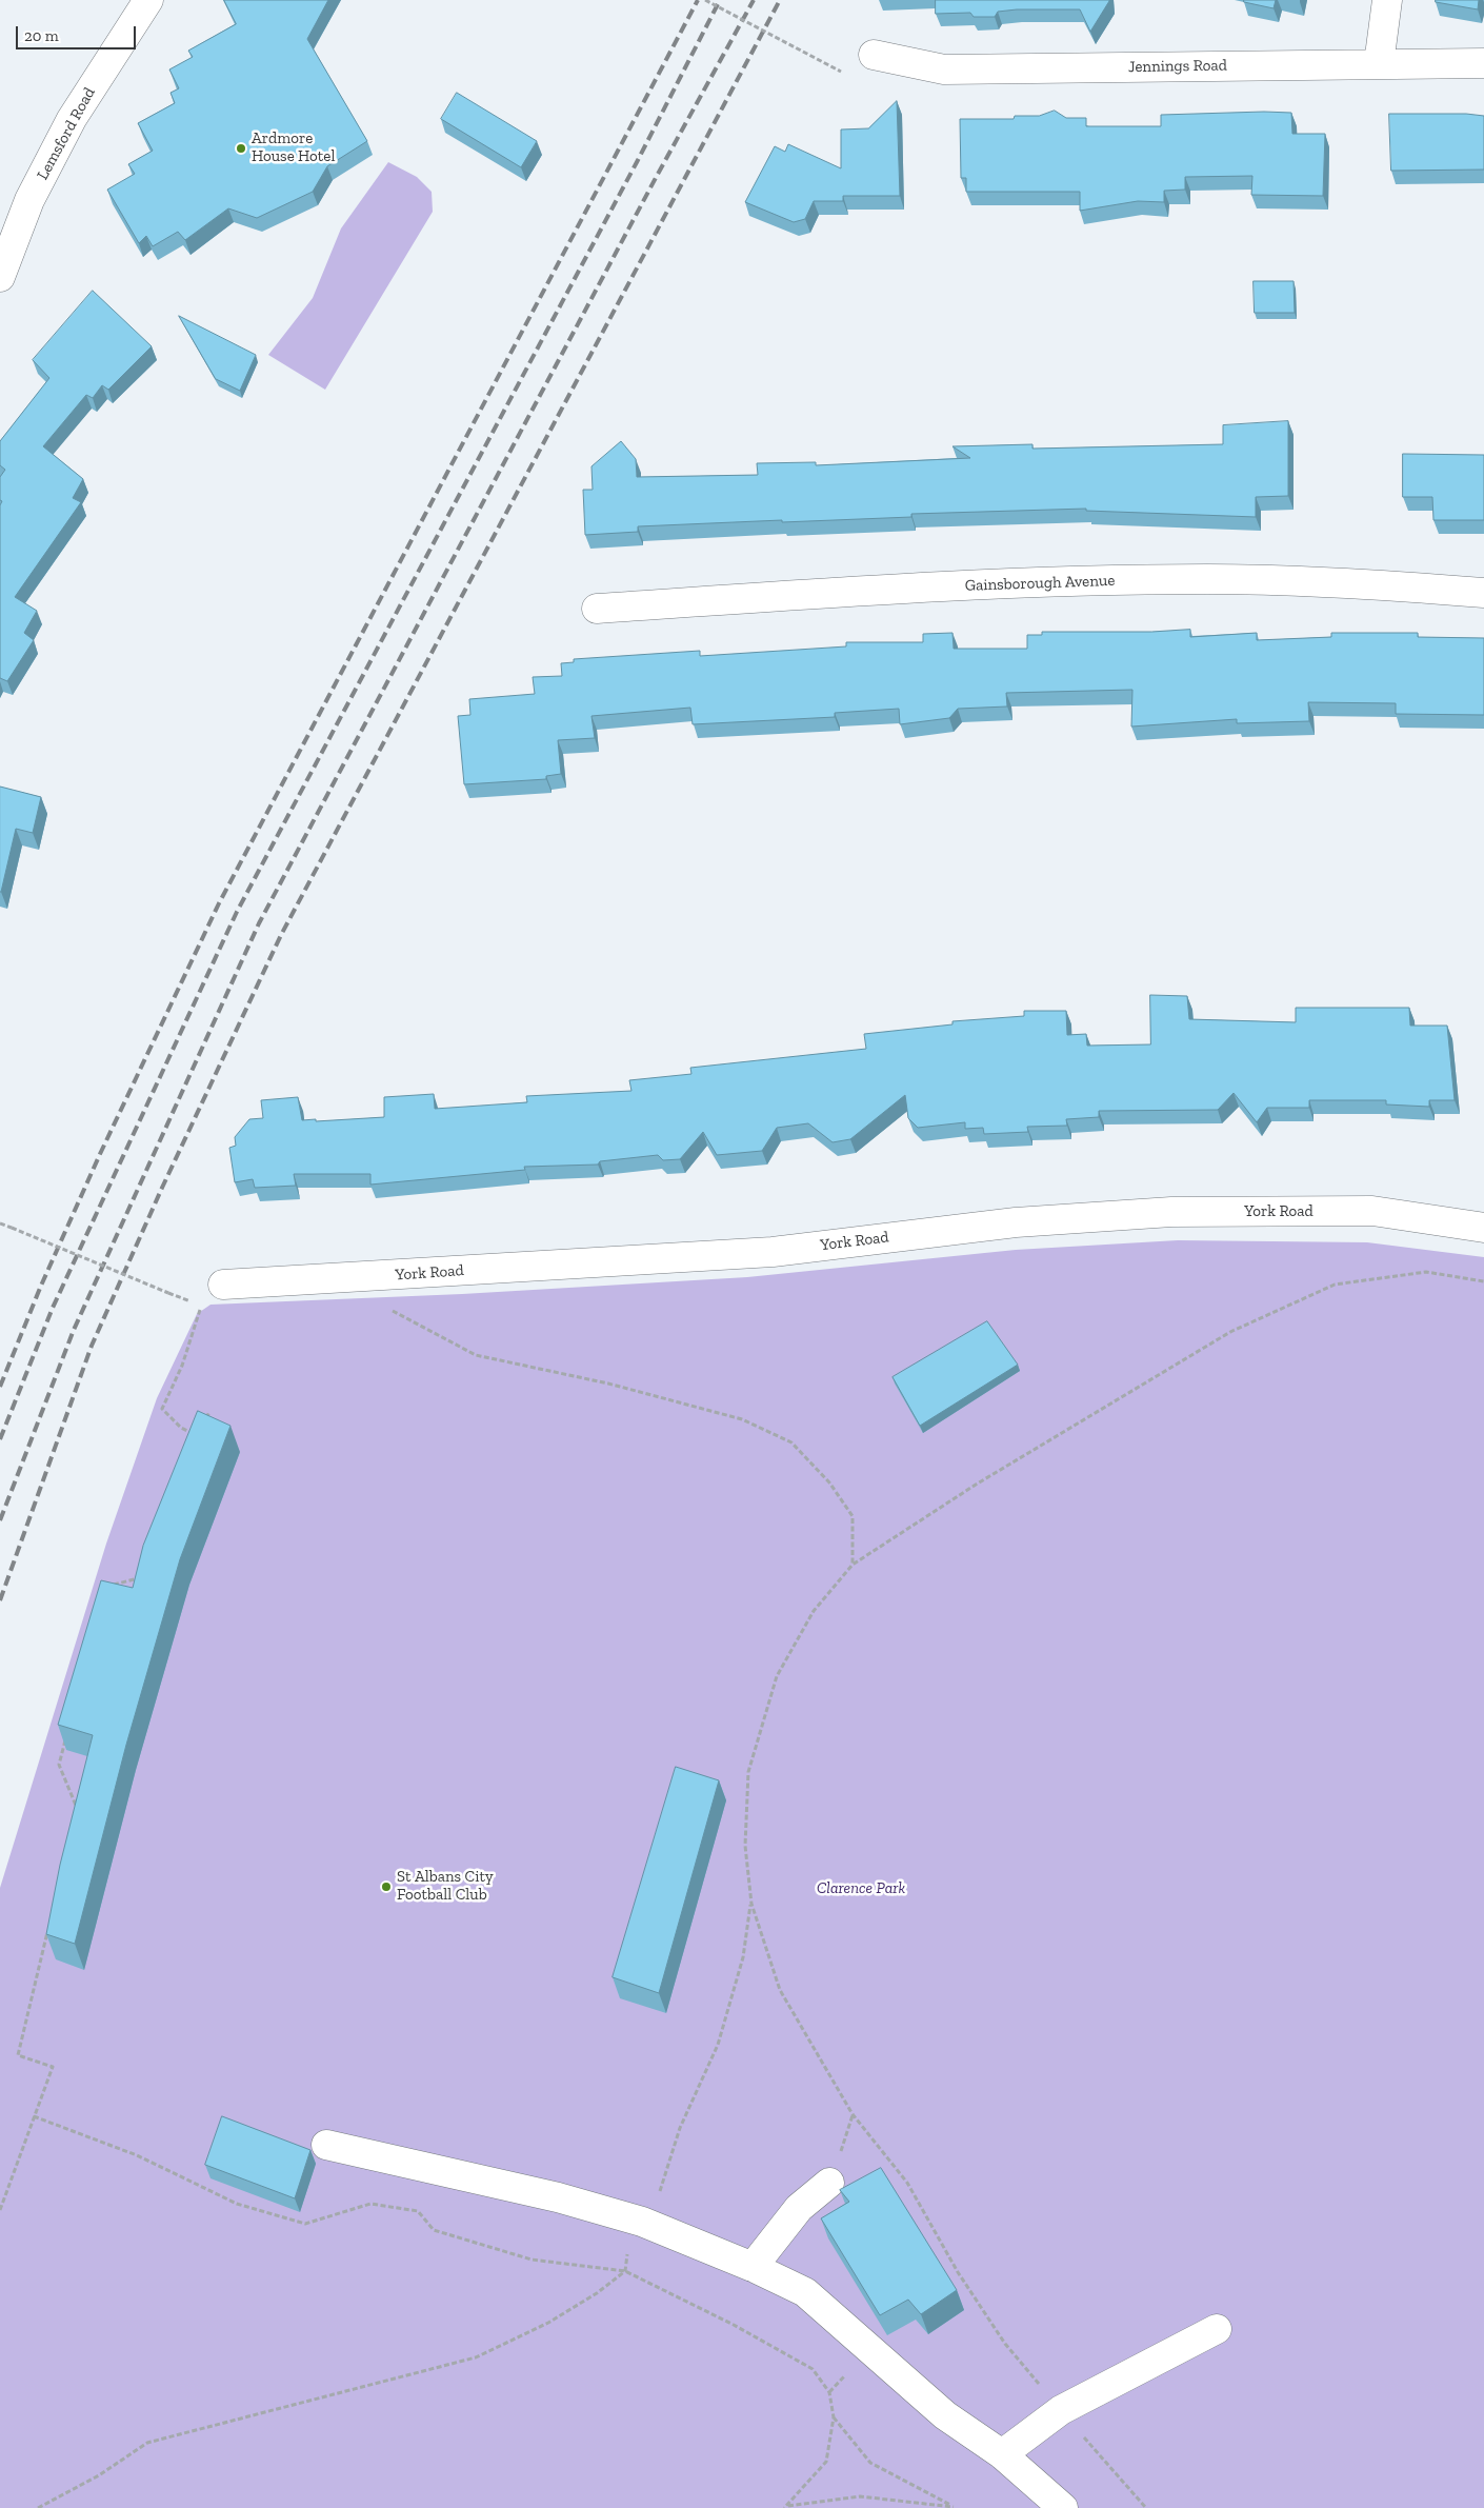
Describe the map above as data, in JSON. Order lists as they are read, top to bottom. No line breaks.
{"streets":{"street":["Jennings Road","Lemsford Road","Gainsborough Avenue","York Road"]},"parks":["Clarence Park"],"places":["Ardmore House Hotel","St Albans City Football Club"],"scale_bar":"20 m"}
